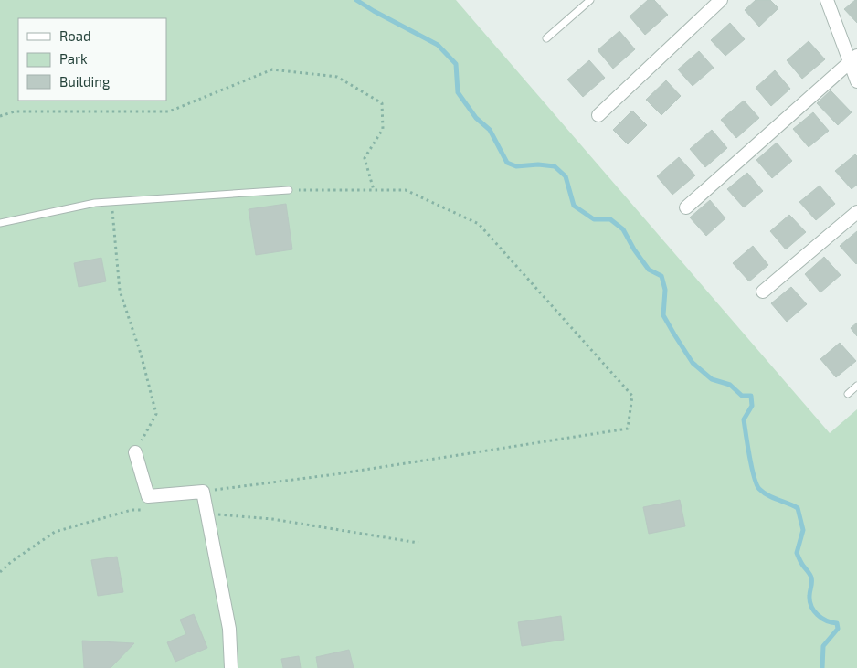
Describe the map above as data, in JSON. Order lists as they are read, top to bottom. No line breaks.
{"legend":["Road","Park","Building"]}
